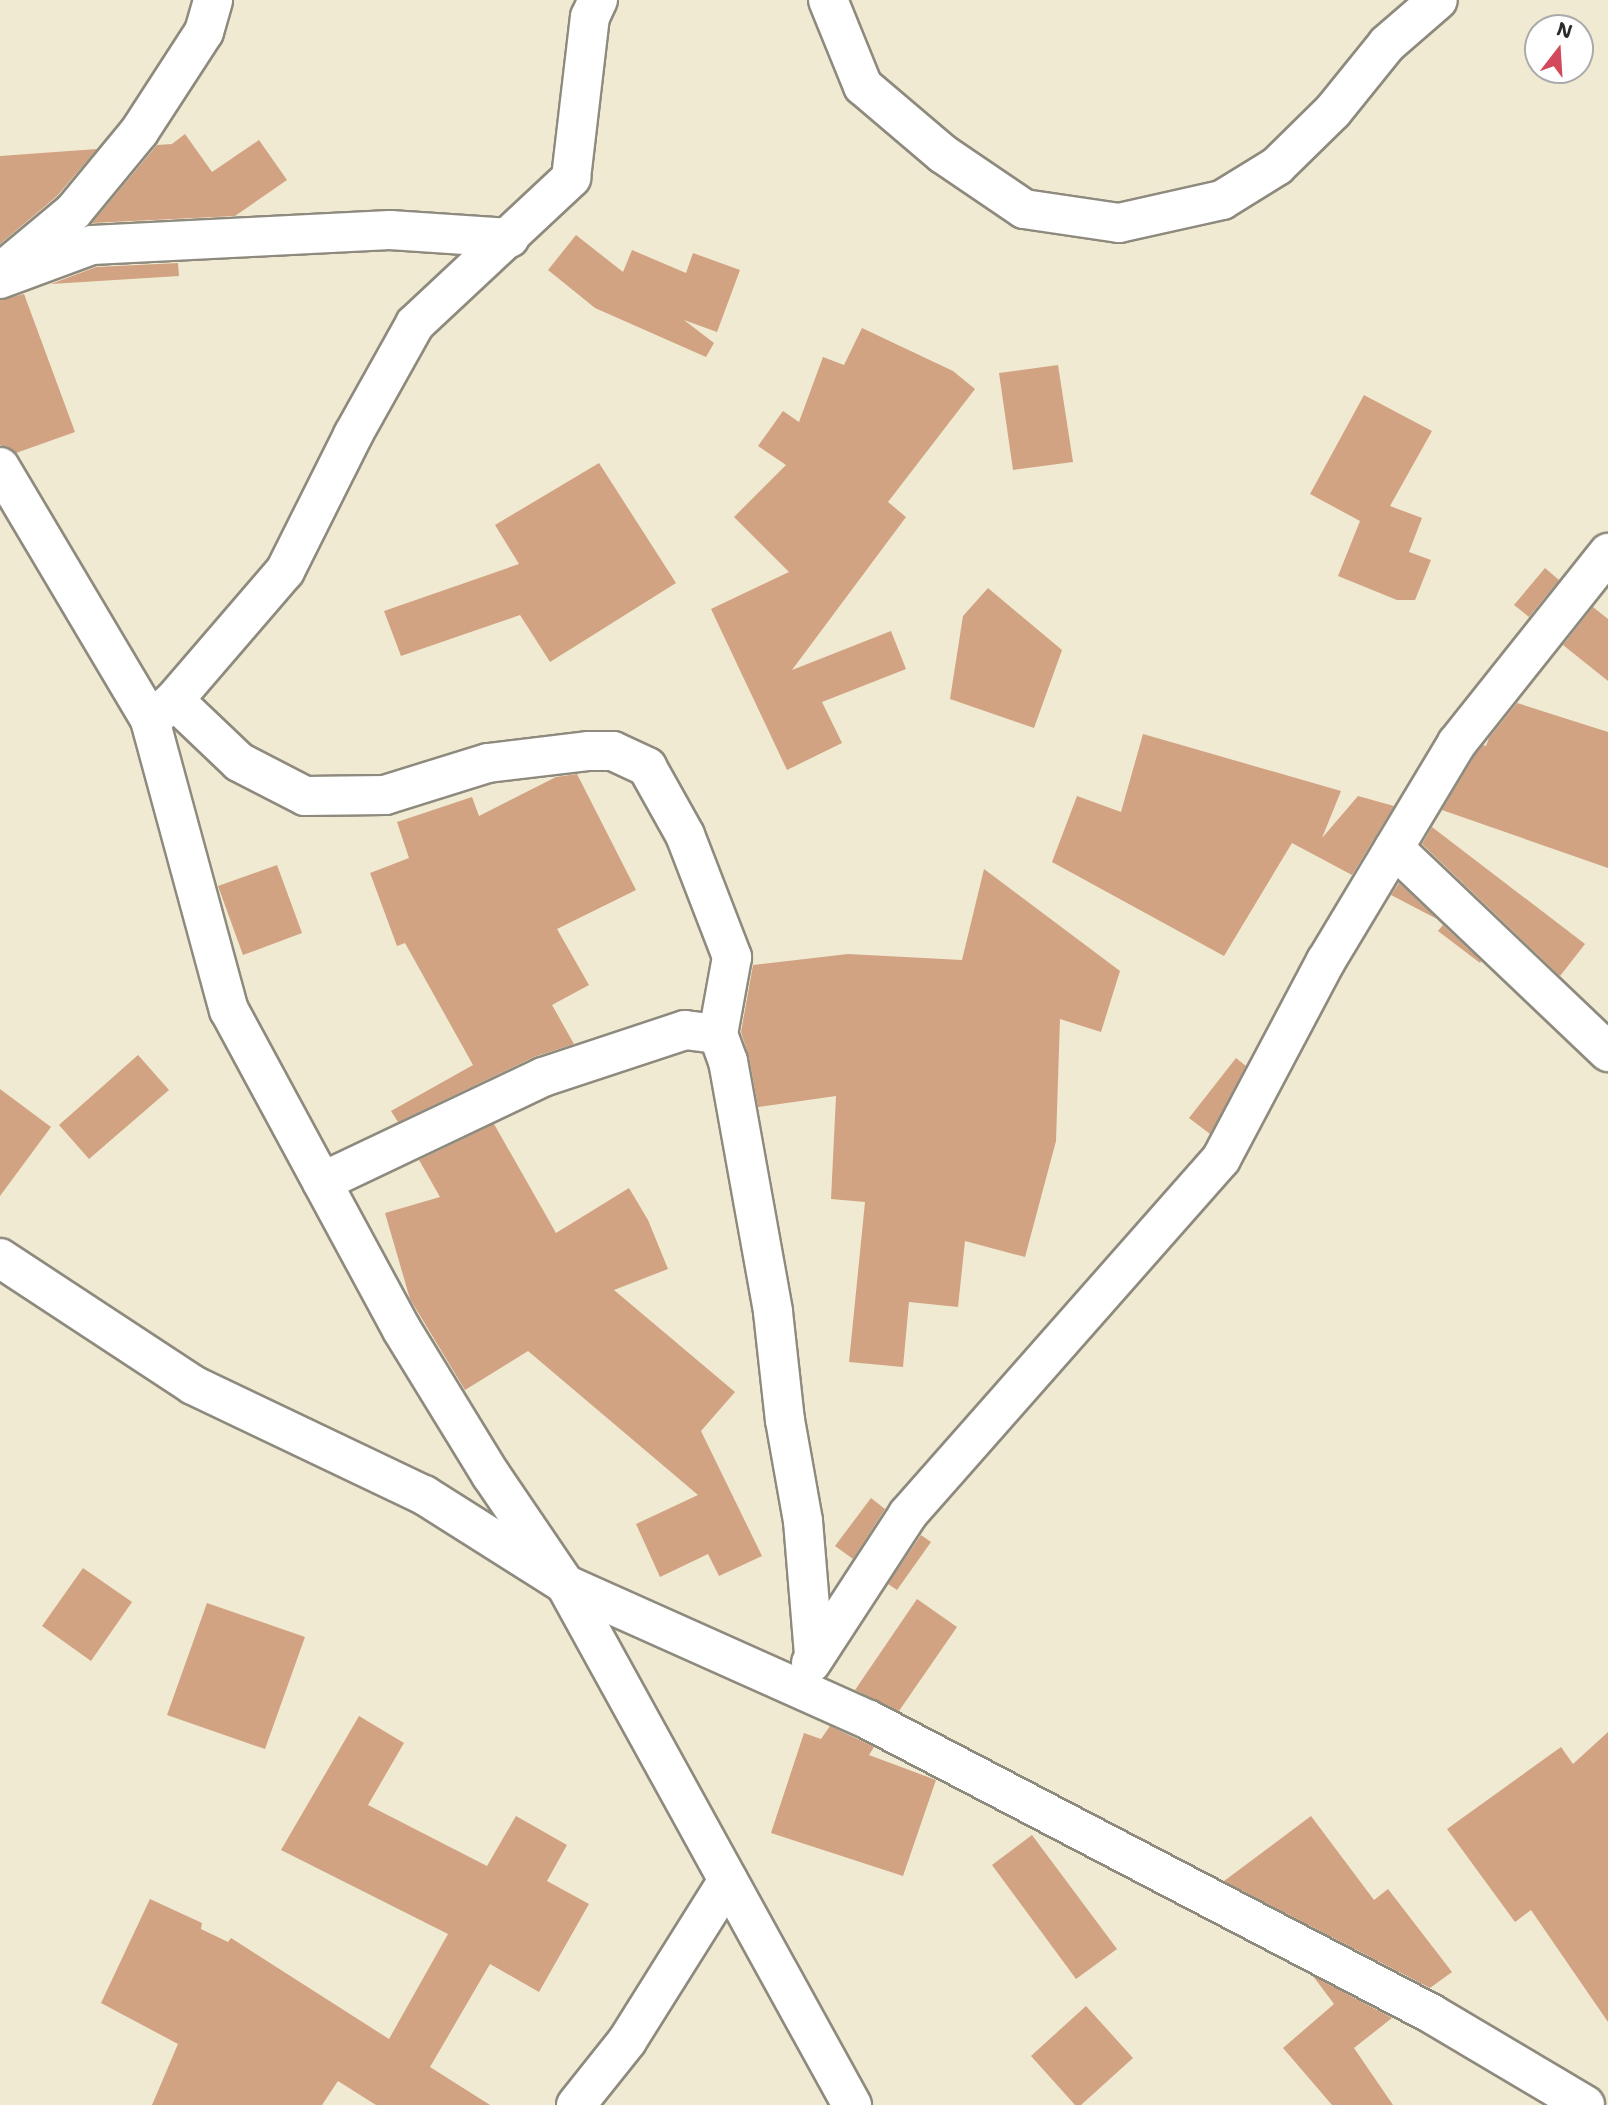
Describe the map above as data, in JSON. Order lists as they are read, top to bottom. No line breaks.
{"north":"top"}
